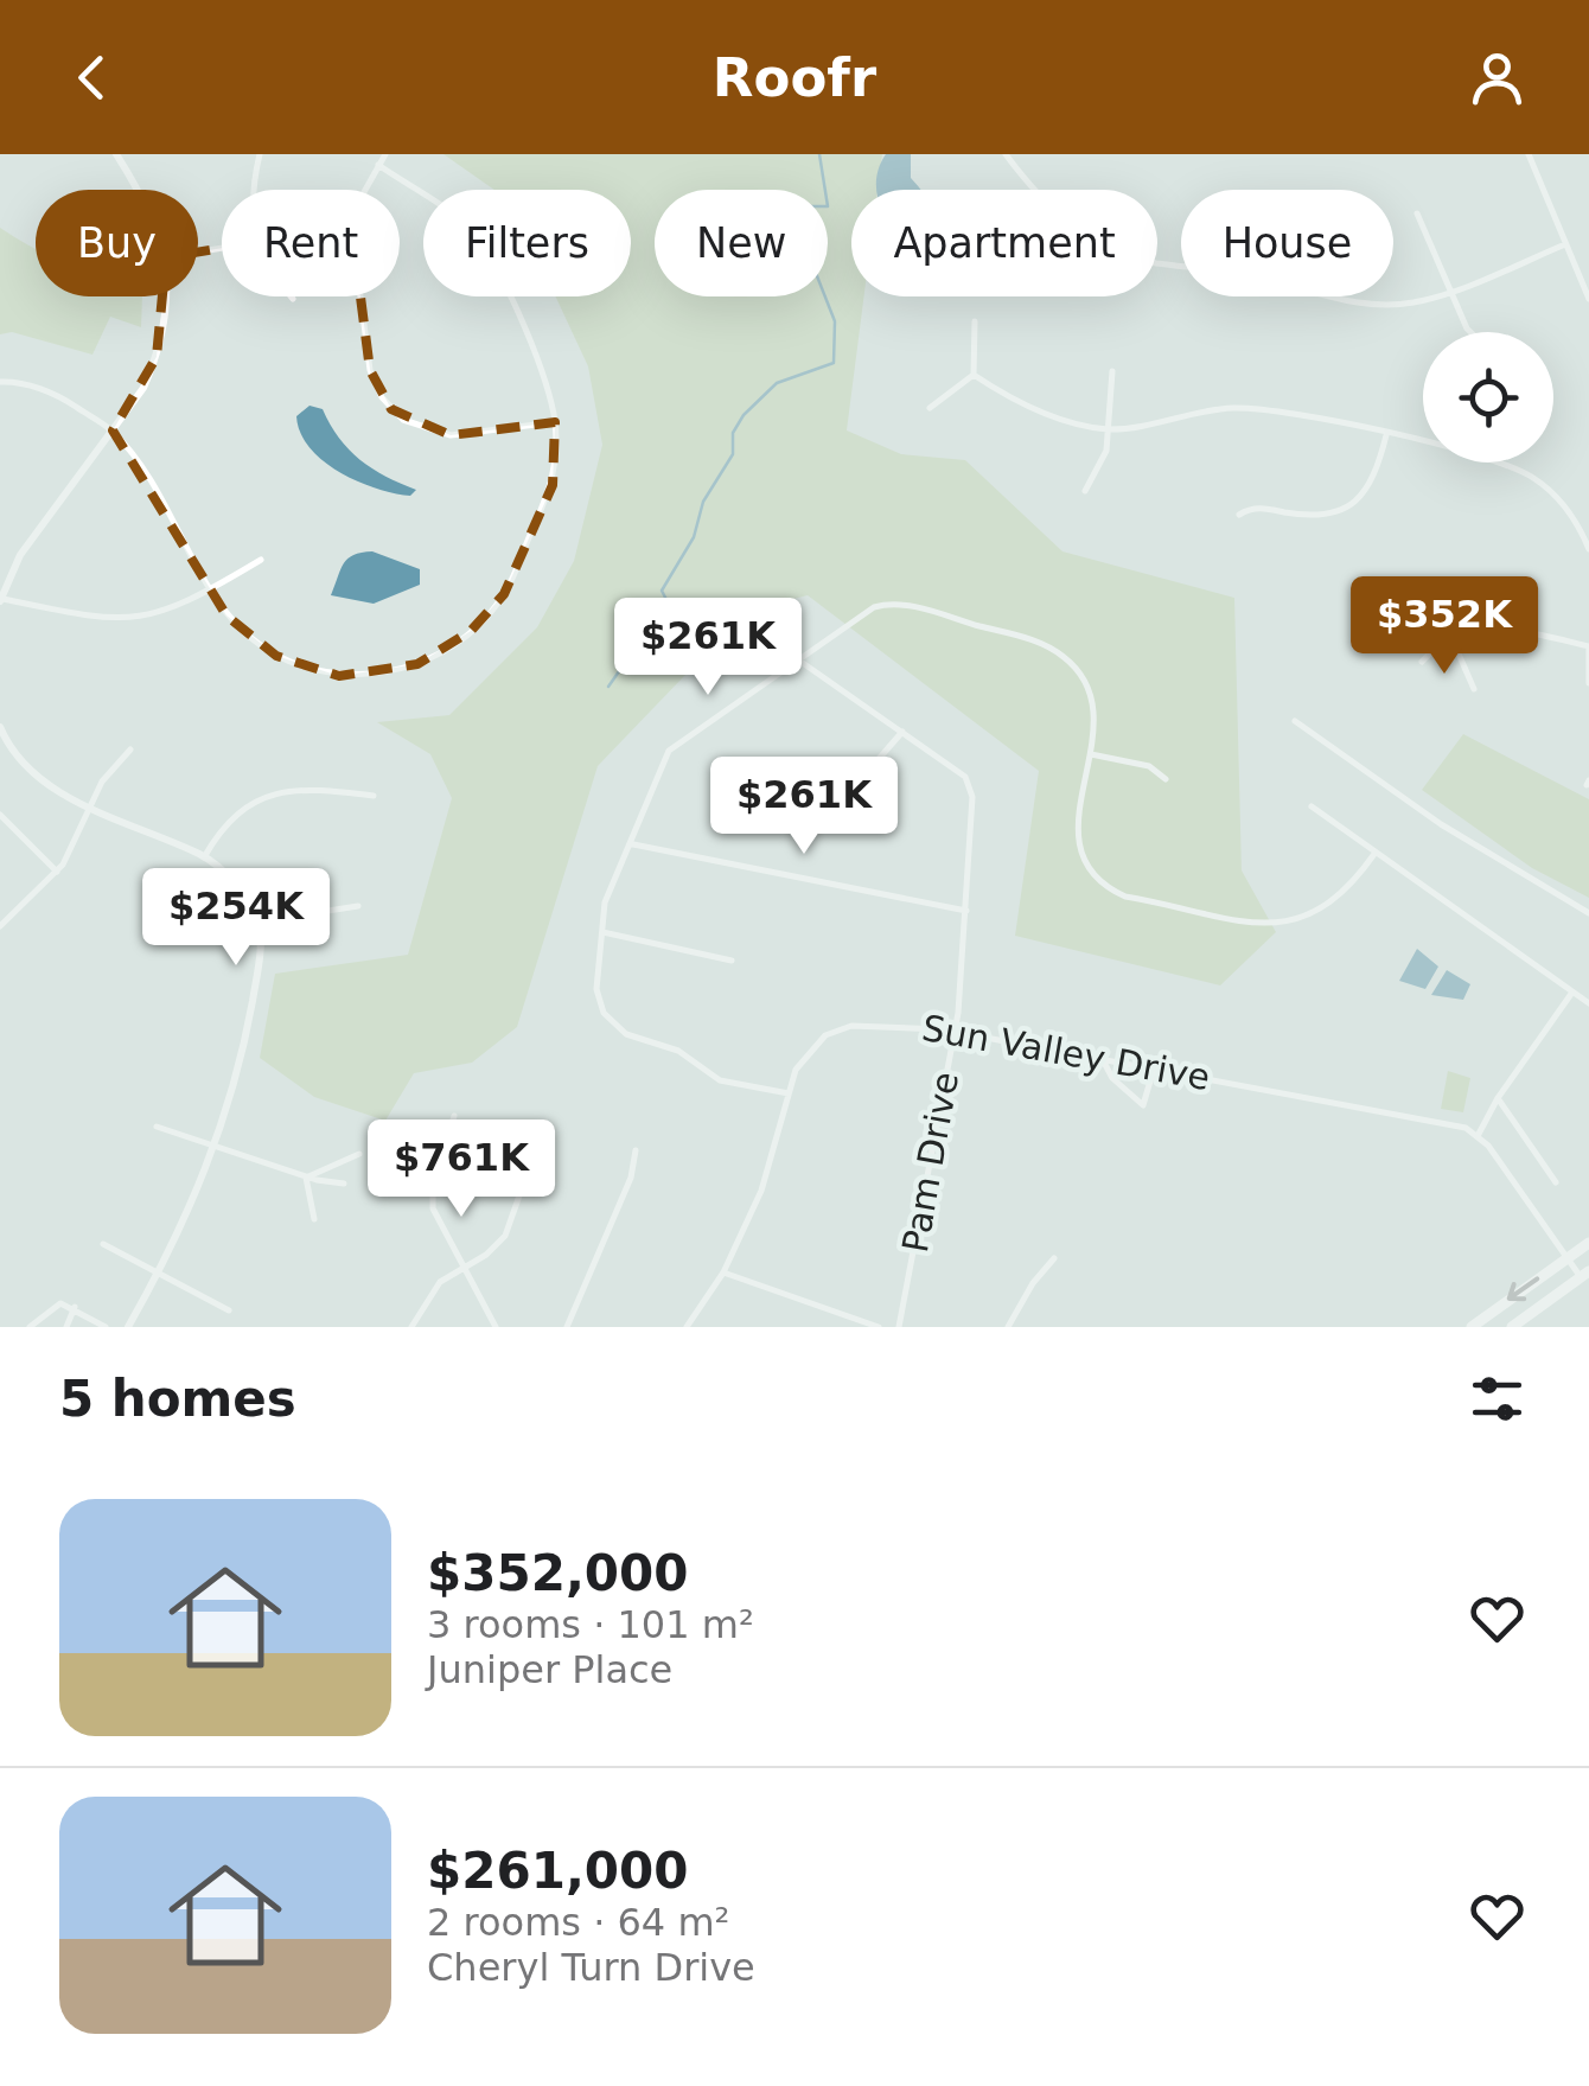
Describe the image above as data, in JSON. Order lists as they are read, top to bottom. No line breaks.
{"streets":{"street":["Sun Valley Drive","Pam Drive"]},"crossings":[["Sun Valley Drive","Pam Drive"]],"page":{"header":"Roofr","chip":["Buy","Rent","Filters","New","Apartment","House"],"price":["$352K","$261K","$261K","$254K","$761K"],"heading":"5 homes","list":[{"name":"$352,000","note":"3 rooms · 101 m² · Juniper Place"},{"name":"$261,000","note":"2 rooms · 64 m² · Cheryl Turn Drive"}]}}
